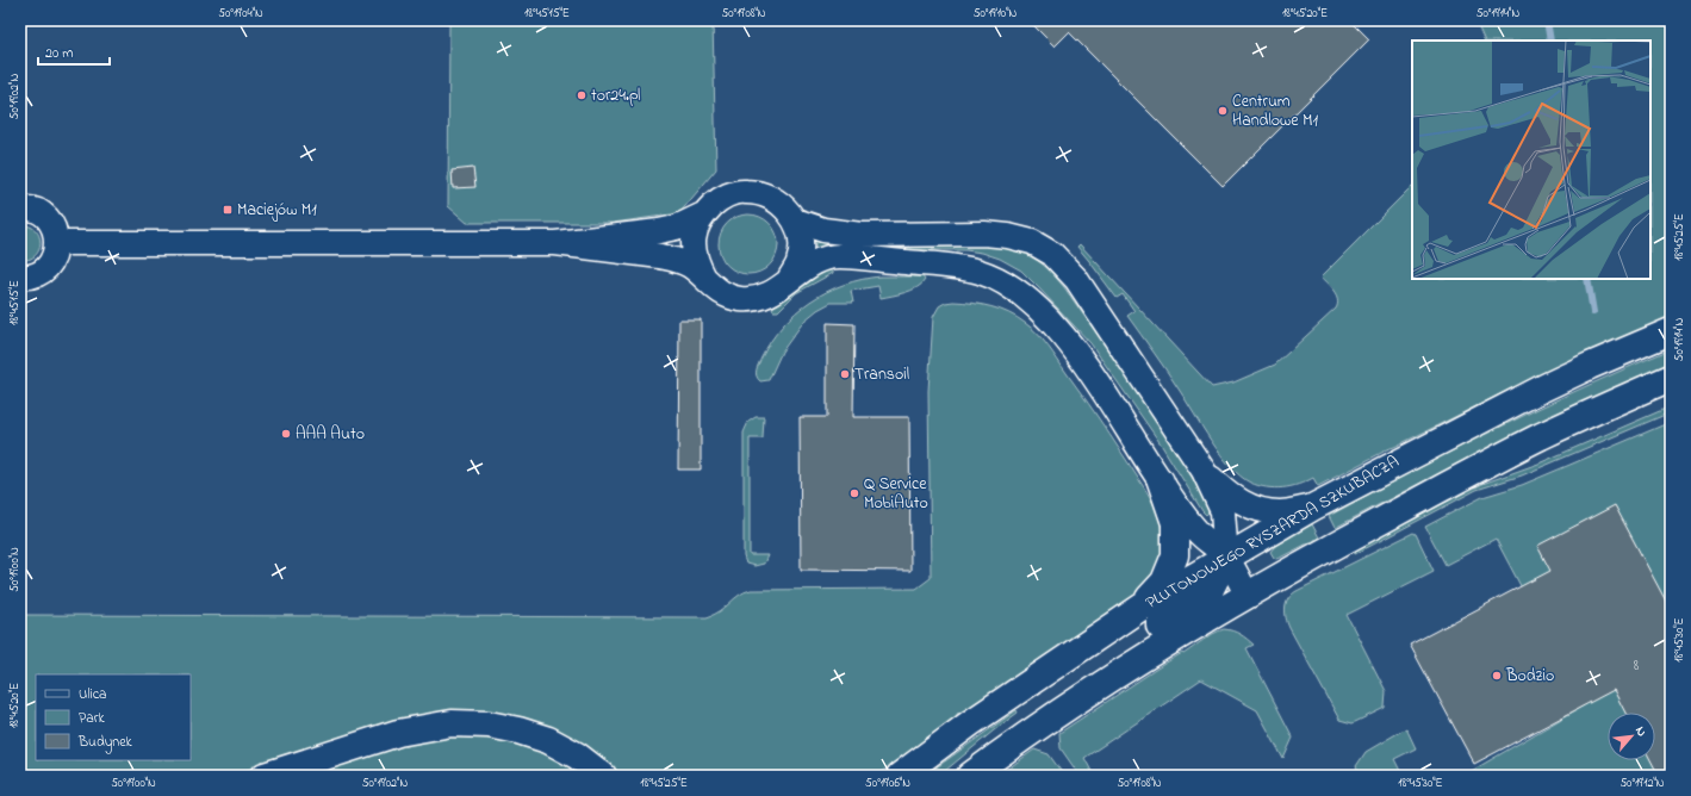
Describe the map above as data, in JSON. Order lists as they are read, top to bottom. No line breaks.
{"streets":{"street":["PLUTONOWEGO RYSZARDA SZKUBACZA"]},"places":{"other":["tor24.pl","Centrum Handlowe M1","Transoil","AAA Auto","Q Service MobiAuto","Bodzio"],"transit":["Maciejów M1"]},"house_numbers":["8"],"legend":["Ulica","Park","Budynek"],"scale_bar":"20 m","north":"top right","coordinates":["50°19'04\"N","18°45'15\"E","50°19'08\"N","50°19'10\"N","18°45'20\"E","50°19'14\"N","50°19'02\"N","18°45'25\"E","50°19'00\"N","18°45'30\"E","50°19'06\"N","50°19'12\"N"]}
